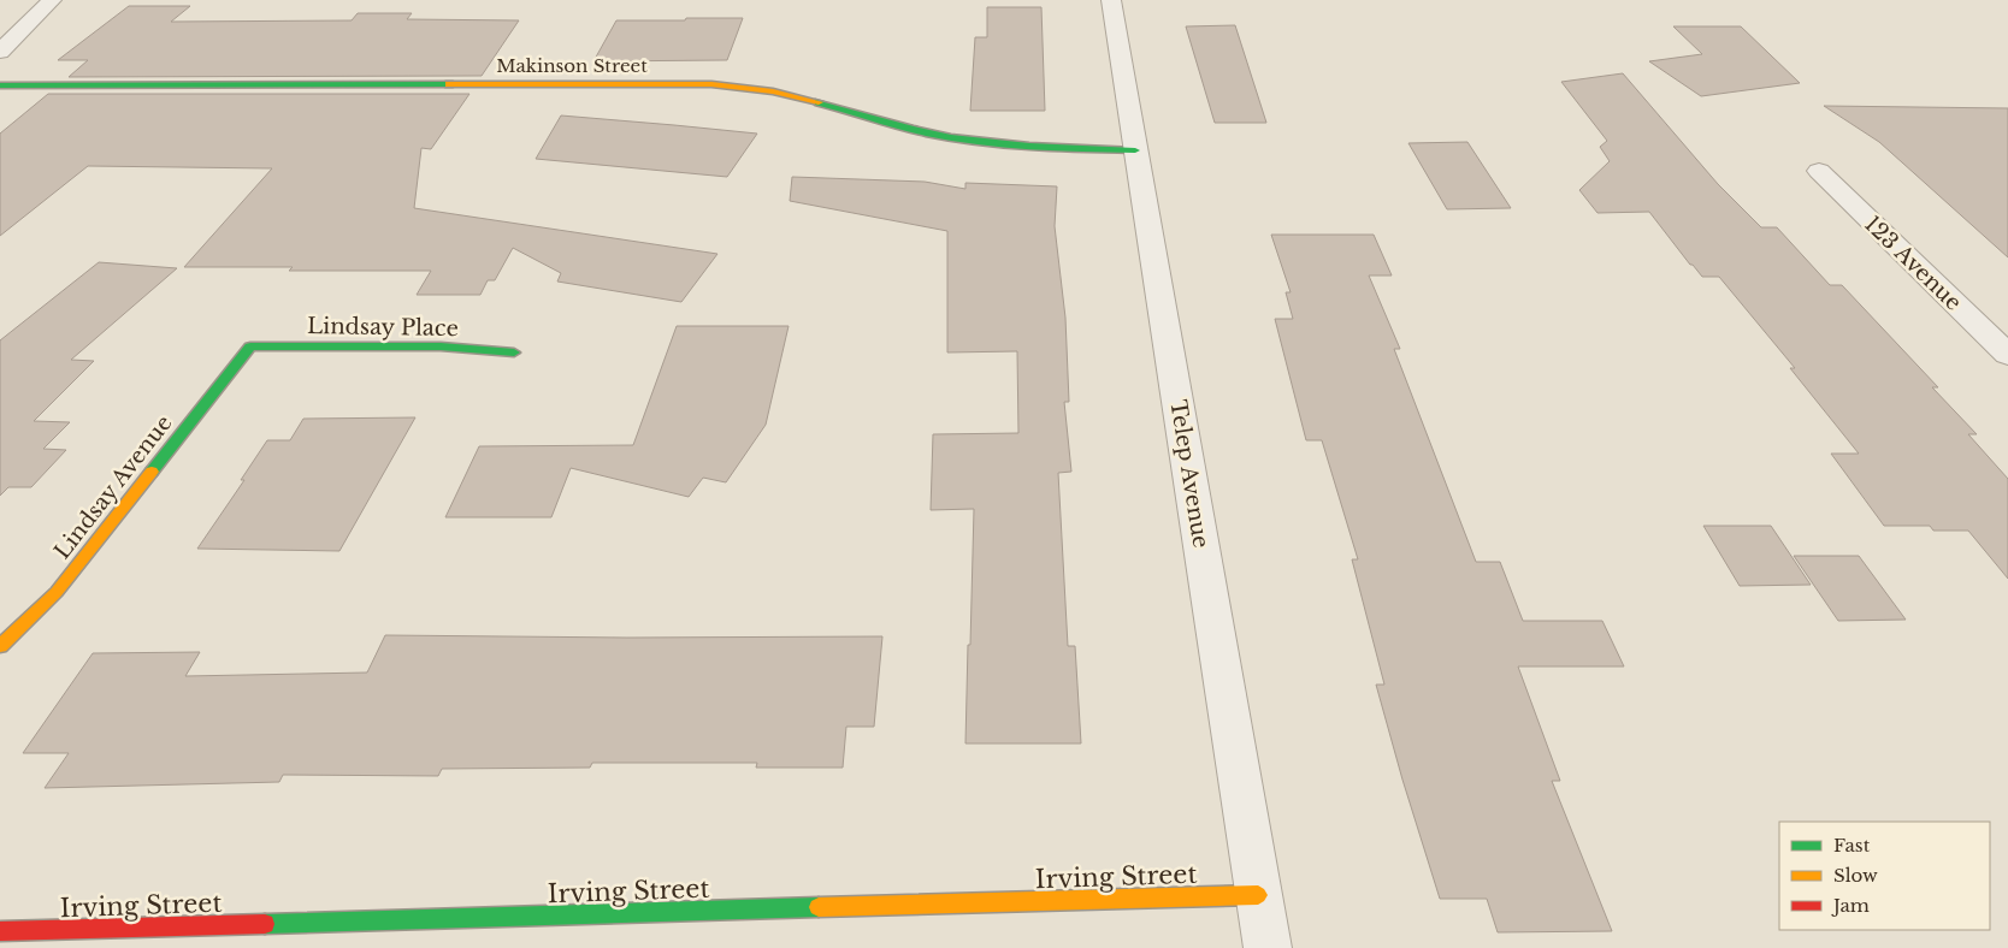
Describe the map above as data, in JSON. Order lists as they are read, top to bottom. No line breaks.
{"streets":{"street":["Makinson Street","123 Avenue","Lindsay Place","Telep Avenue","Lindsay Avenue","Irving Street"]},"crossings":[["Makinson Street","Telep Avenue"],["Lindsay Place","Lindsay Avenue"],["Telep Avenue","Irving Street"]],"legend":["Fast","Slow","Jam"]}
